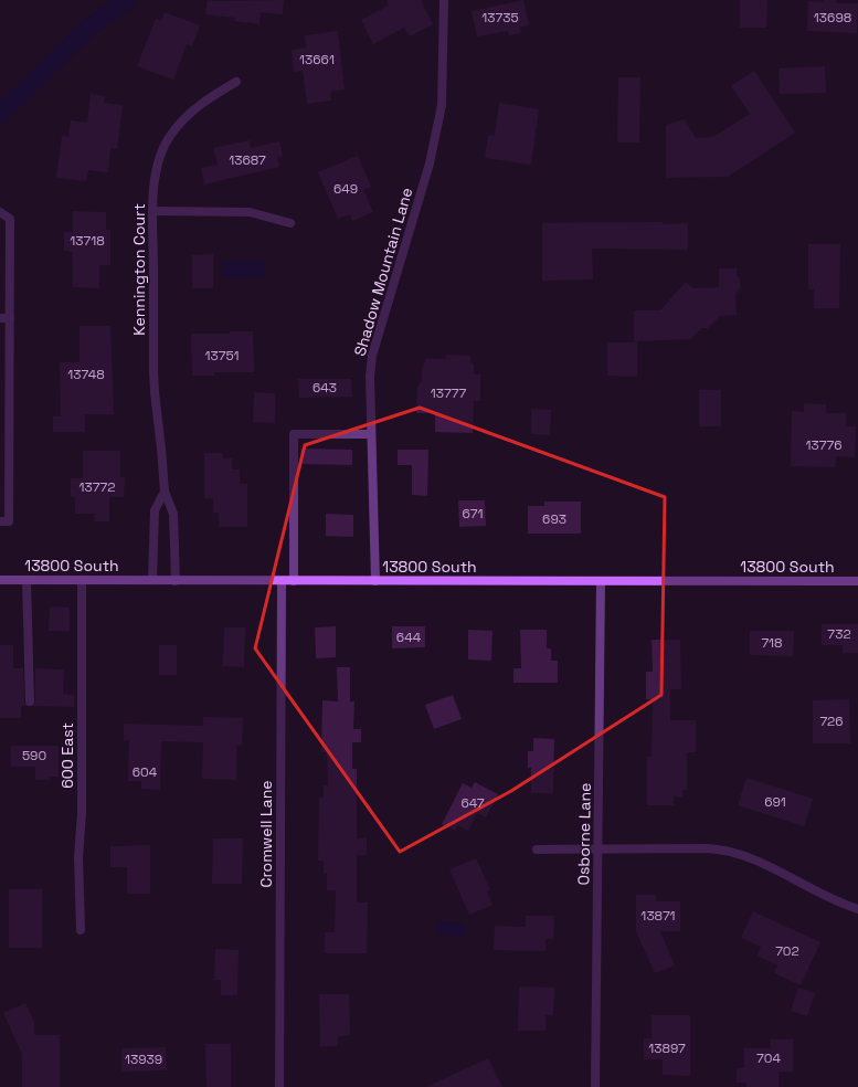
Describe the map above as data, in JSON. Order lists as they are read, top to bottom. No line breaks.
{"streets":{"main road":["13800 South"],"street":["Kennington Court","Shadow Mountain Lane","600 East","Cromwell Lane","Osborne Lane"]},"crossings":[["Kennington Court","13800 South"],["Shadow Mountain Lane","13800 South"],["13800 South","600 East"],["13800 South","Cromwell Lane"],["13800 South","Osborne Lane"]],"house_numbers":["13735","13698","13661","13687","649","13718","13751","13748","643","13777","13776","13772","671","693","732","644","718","726","590","604","691","647","13871","702","13897","704","13939"]}
